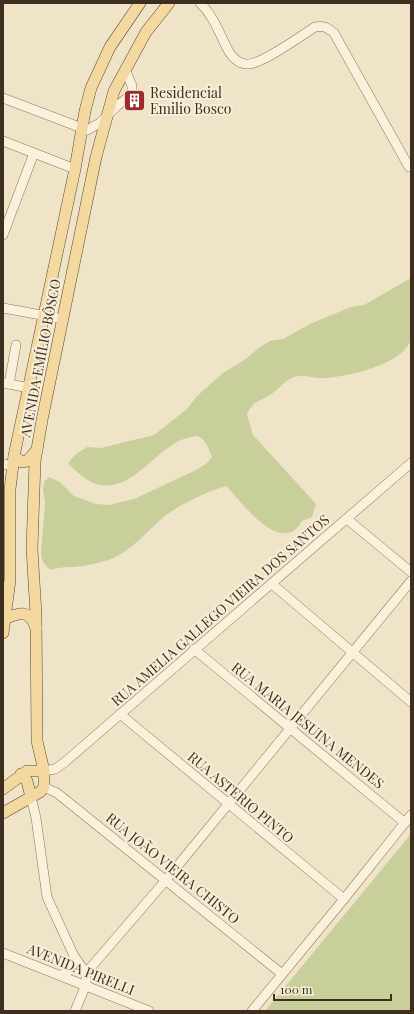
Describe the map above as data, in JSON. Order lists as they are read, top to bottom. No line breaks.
{"streets":{"main road":["AVENIDA EMÍLIO BÔSCO"],"street":["RUA AMELIA GALLEGO VIEIRA DOS SANTOS","RUA MARIA JESUINA MENDES","RUA ASTERIO PINTO","RUA JOÃO VIEIRA CHISTO","AVENIDA PIRELLI"]},"crossings":[["AVENIDA EMÍLIO BÔSCO","RUA AMELIA GALLEGO VIEIRA DOS SANTOS"],["AVENIDA EMÍLIO BÔSCO","RUA JOÃO VIEIRA CHISTO"],["RUA AMELIA GALLEGO VIEIRA DOS SANTOS","RUA MARIA JESUINA MENDES"],["RUA AMELIA GALLEGO VIEIRA DOS SANTOS","RUA ASTERIO PINTO"]],"places":{"building":["Residencial Emilio Bosco"]},"scale_bar":"100 m"}
